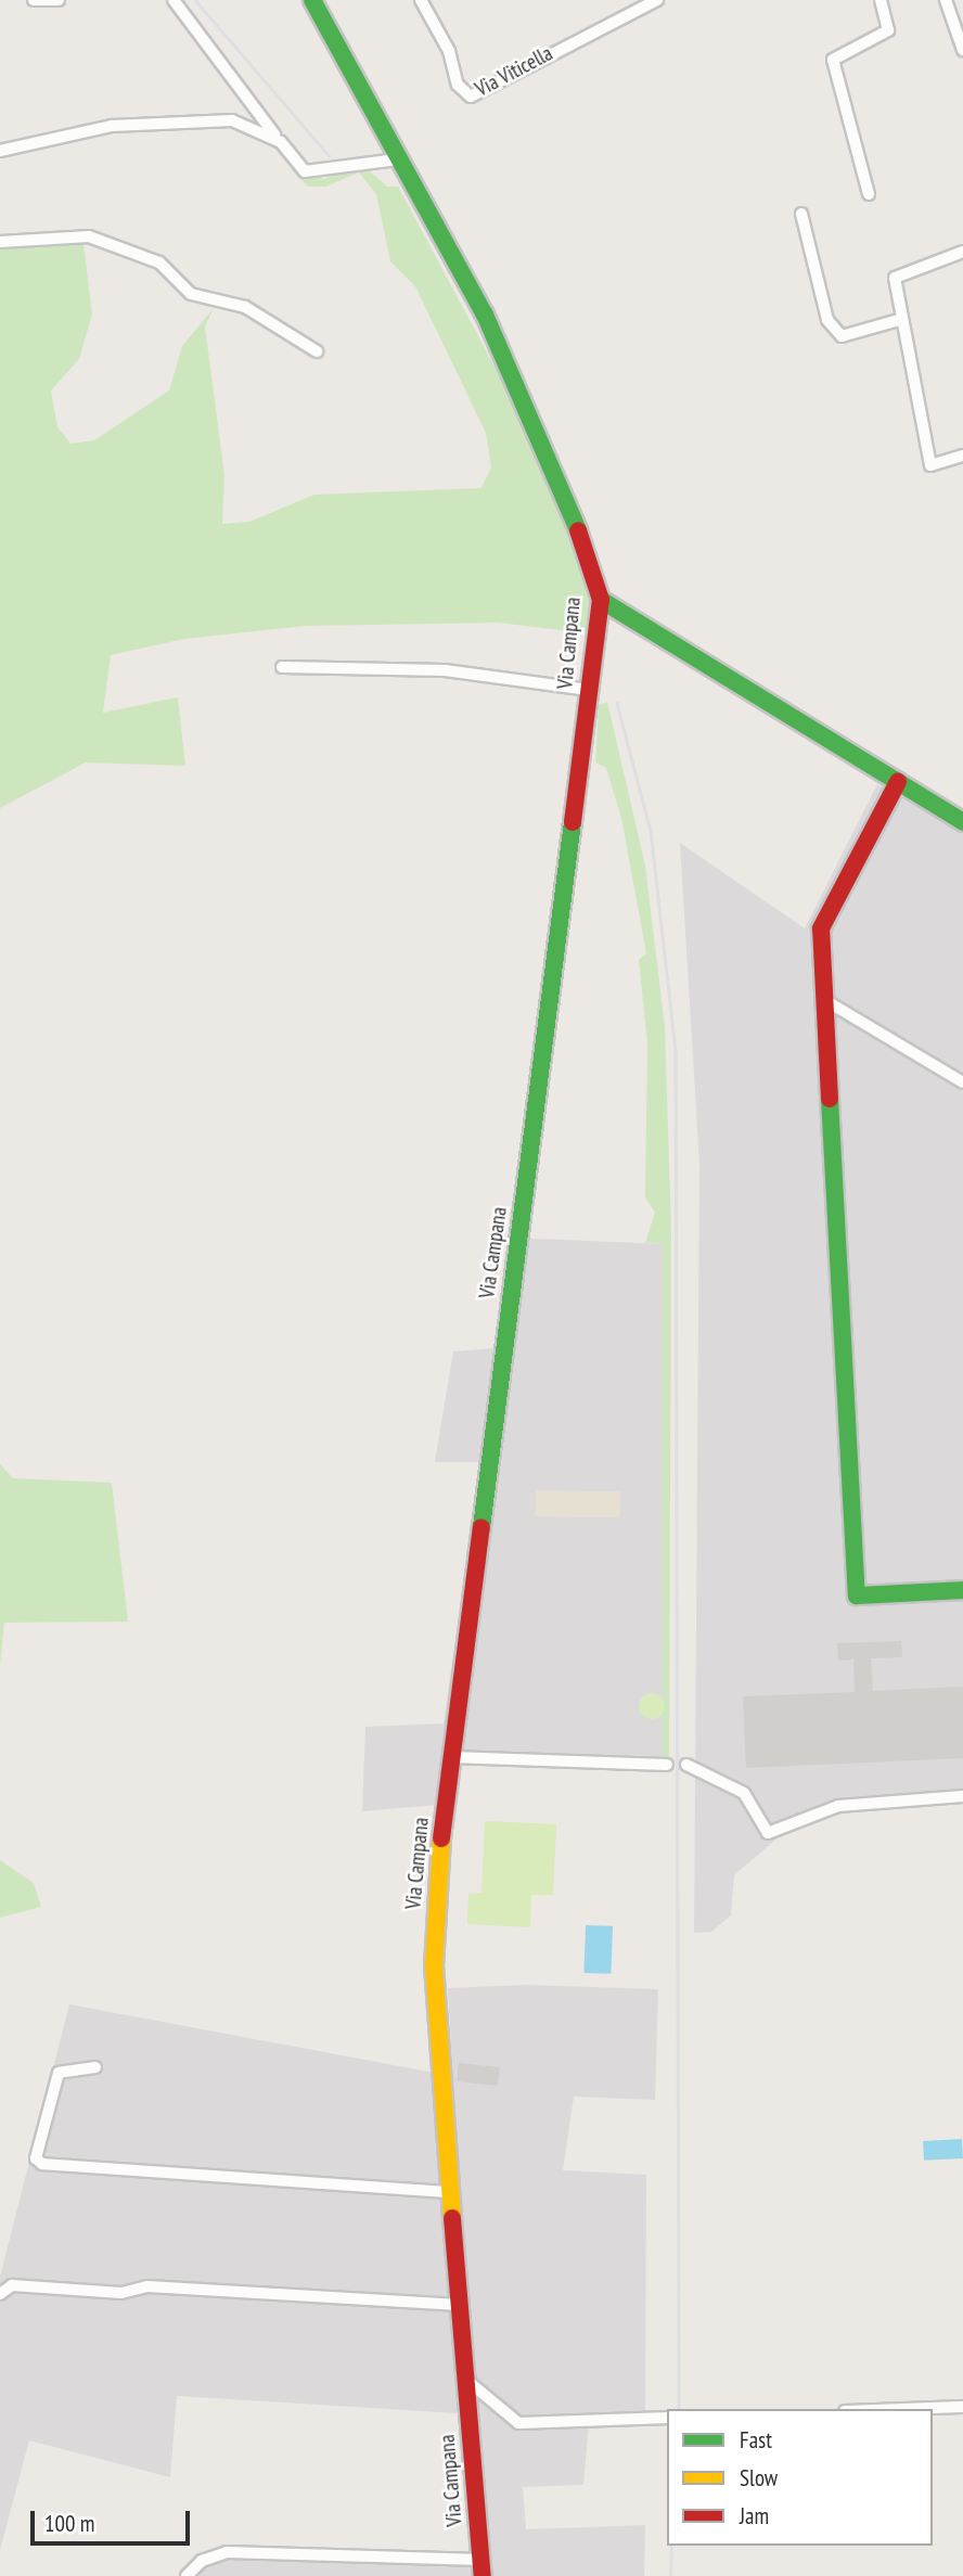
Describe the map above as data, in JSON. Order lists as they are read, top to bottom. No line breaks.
{"streets":{"street":["Via Viticella","Via Campana"]},"legend":["Fast","Slow","Jam"],"scale_bar":"100 m"}
